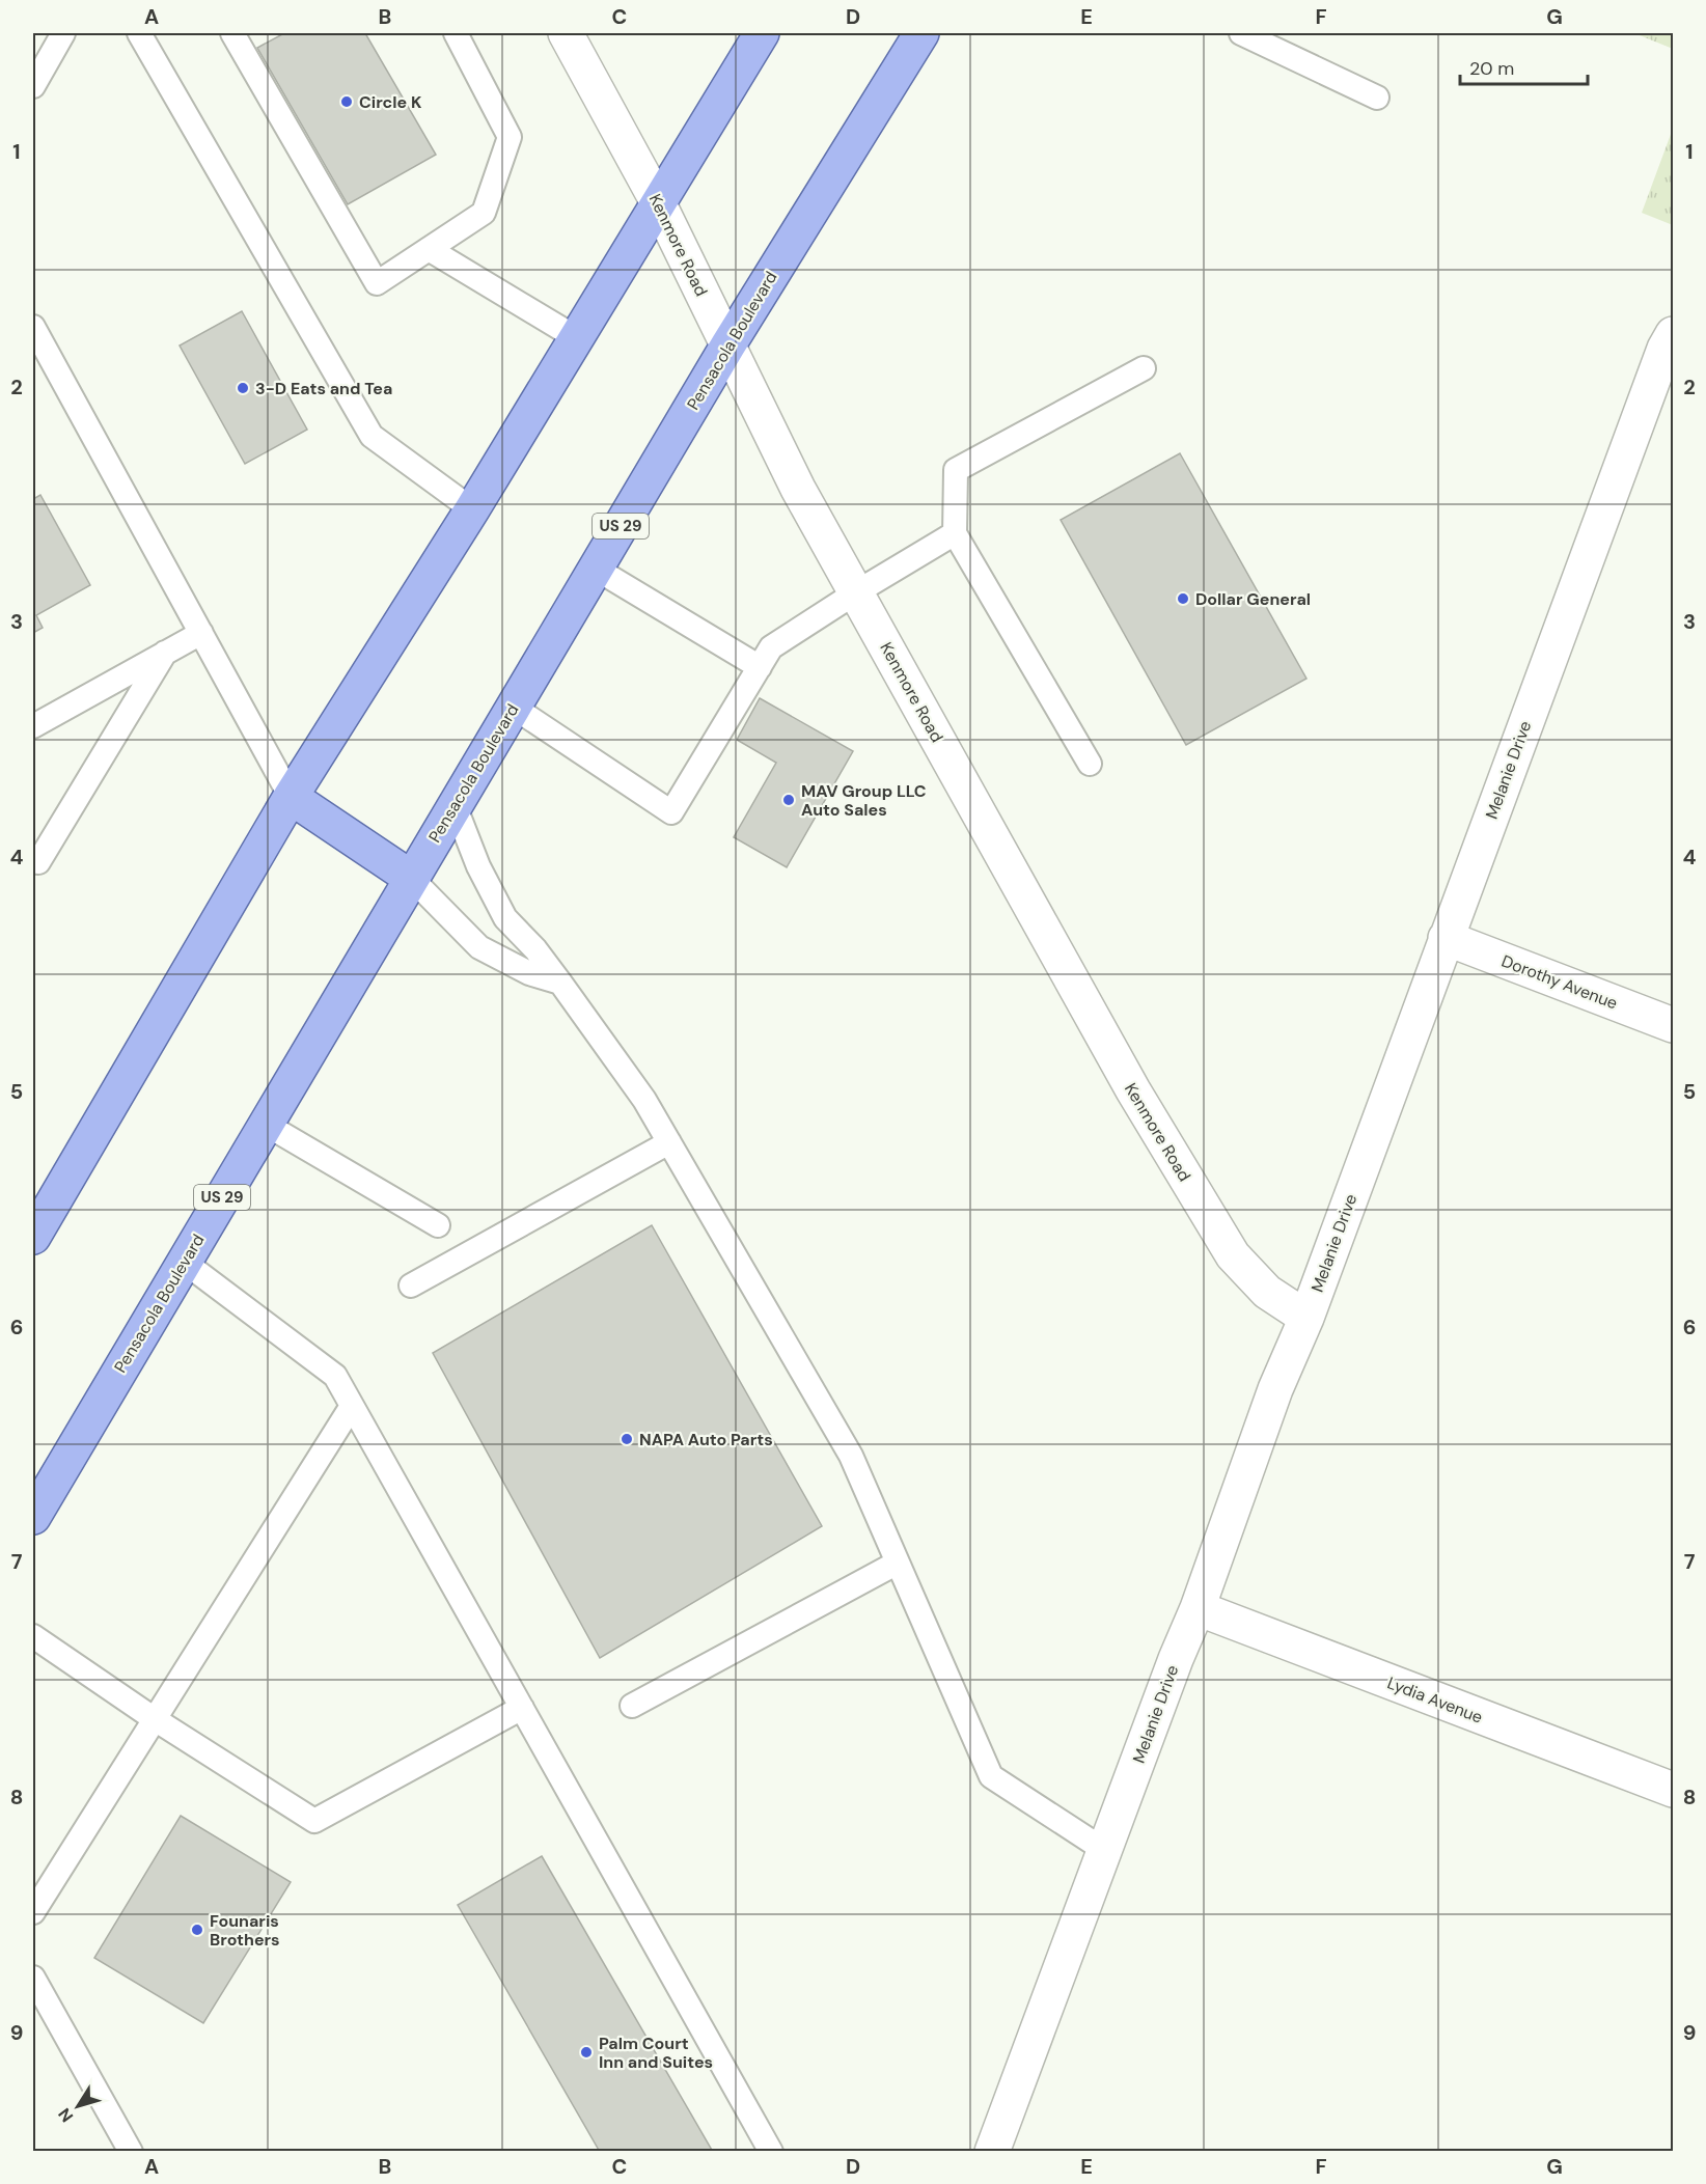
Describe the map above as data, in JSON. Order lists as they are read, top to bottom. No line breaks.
{"streets":{"main road":["Pensacola Boulevard","US 29"],"street":["Kenmore Road","Melanie Drive","Dorothy Avenue","Lydia Avenue"]},"crossings":[["Kenmore Road","Pensacola Boulevard"],["Kenmore Road","Melanie Drive"],["Melanie Drive","Dorothy Avenue"],["Melanie Drive","Lydia Avenue"]],"places":["Circle K","3-D Eats and Tea","Dollar General","MAV Group LLC Auto Sales","NAPA Auto Parts","Founaris Brothers","Palm Court Inn and Suites"],"scale_bar":"20 m","north":"bottom left","grid":{"columns":["A","B","C","D","E","F","G"],"rows":["1","2","3","4","5","6","7","8","9"]}}
